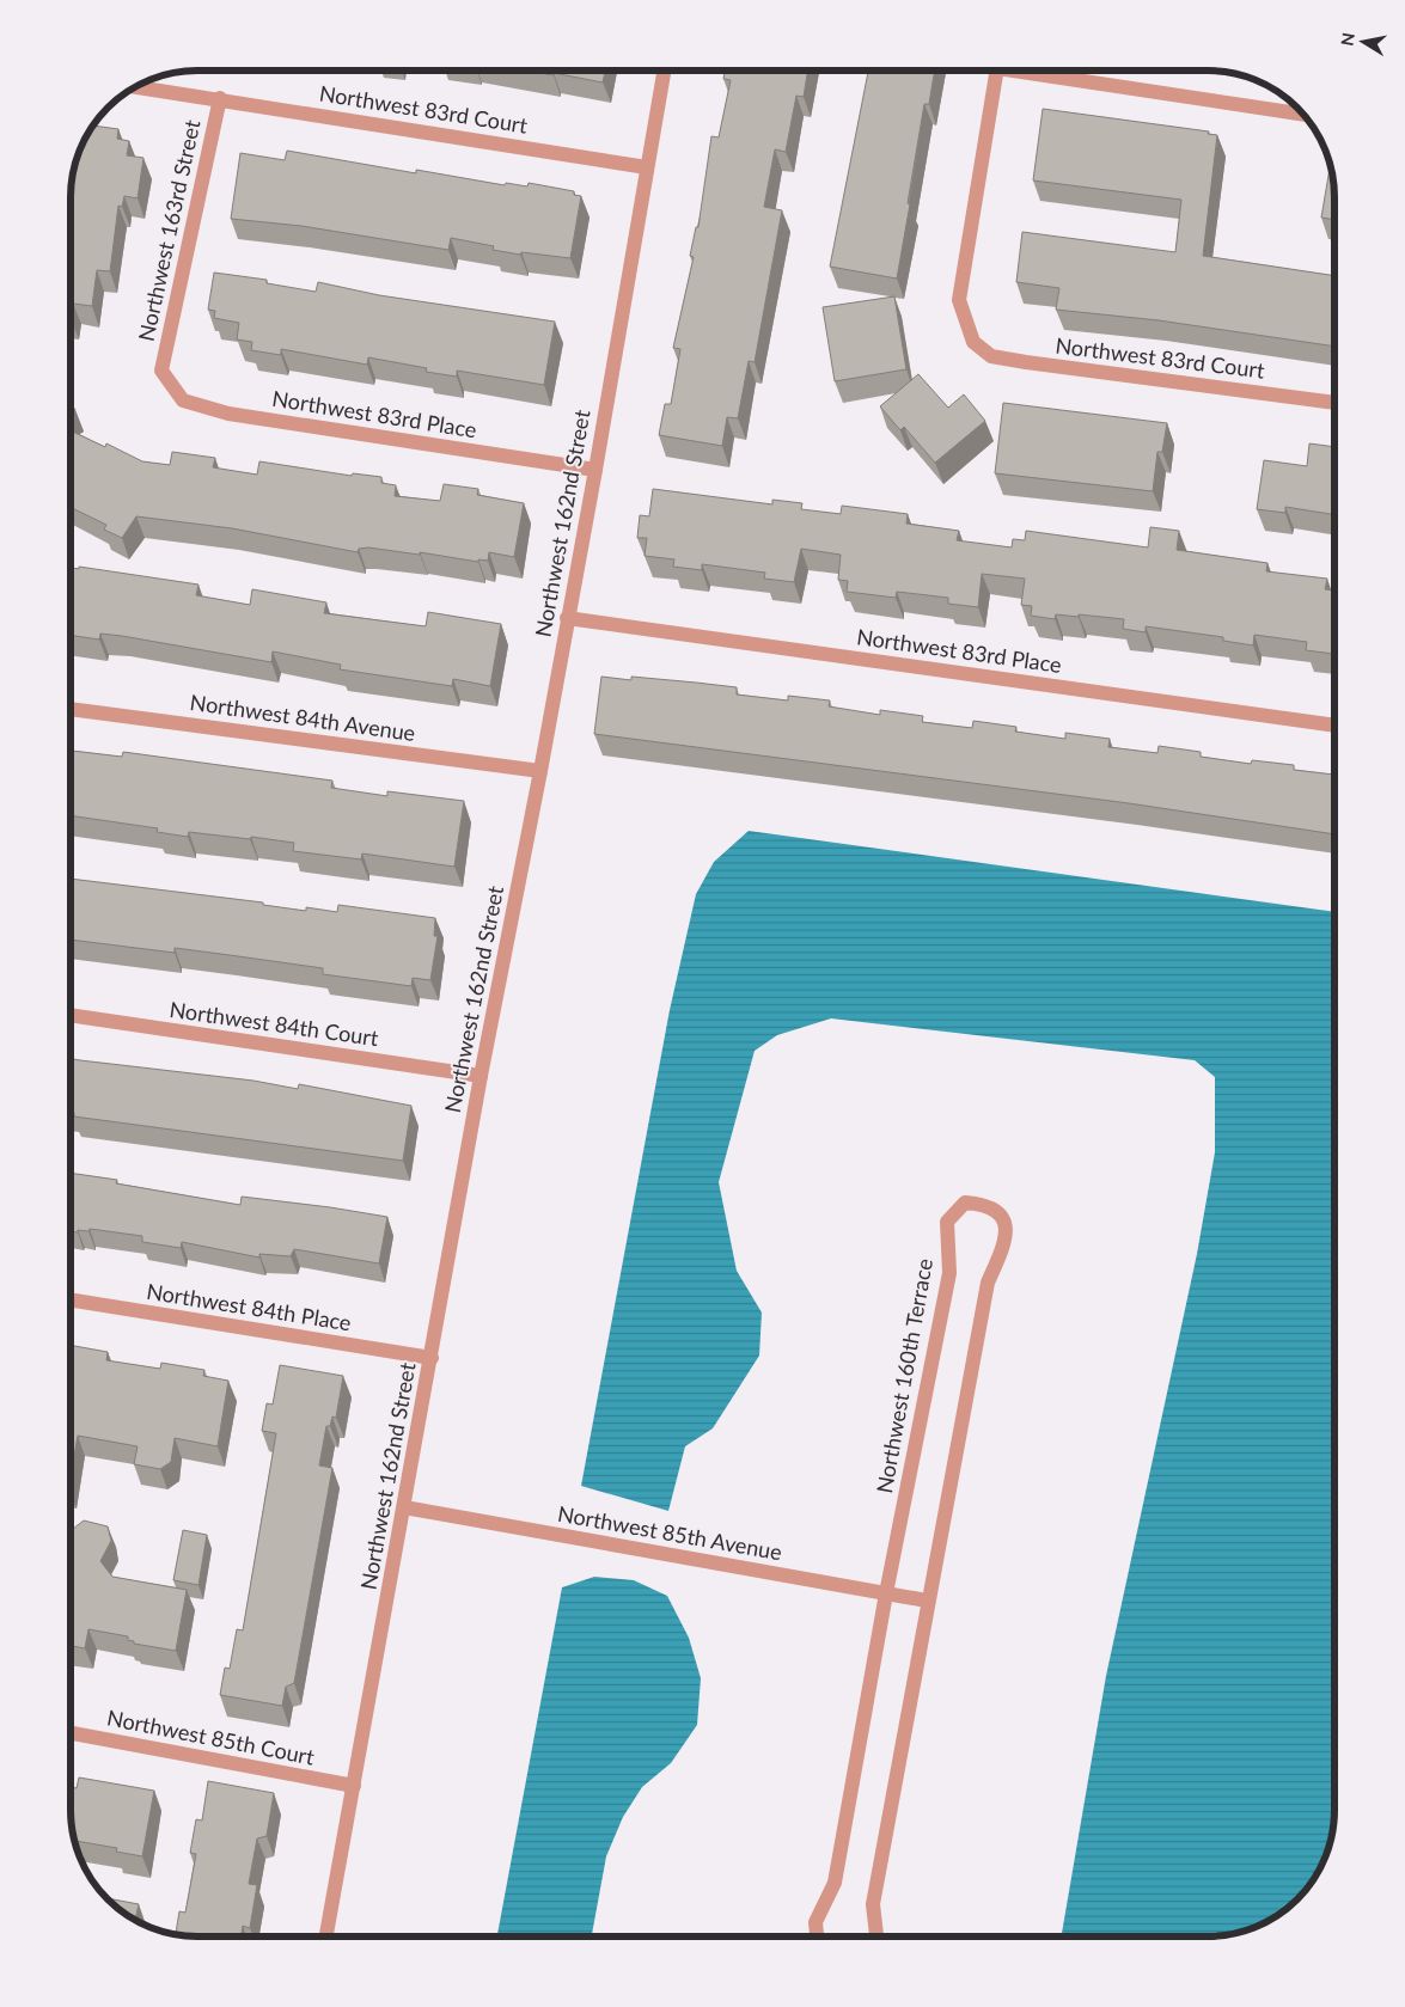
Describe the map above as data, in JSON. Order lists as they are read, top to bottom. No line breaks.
{"streets":{"street":["Northwest 83rd Court","Northwest 163rd Street","Northwest 83rd Place","Northwest 162nd Street","Northwest 84th Avenue","Northwest 84th Court","Northwest 84th Place","Northwest 160th Terrace","Northwest 85th Avenue","Northwest 85th Court"]},"crossings":[["Northwest 83rd Court","Northwest 163rd Street"],["Northwest 83rd Court","Northwest 162nd Street"],["Northwest 163rd Street","Northwest 83rd Place"],["Northwest 83rd Place","Northwest 162nd Street"],["Northwest 162nd Street","Northwest 84th Avenue"],["Northwest 162nd Street","Northwest 84th Court"],["Northwest 162nd Street","Northwest 84th Place"],["Northwest 162nd Street","Northwest 85th Avenue"],["Northwest 162nd Street","Northwest 85th Court"],["Northwest 160th Terrace","Northwest 85th Avenue"]],"north":"left"}
